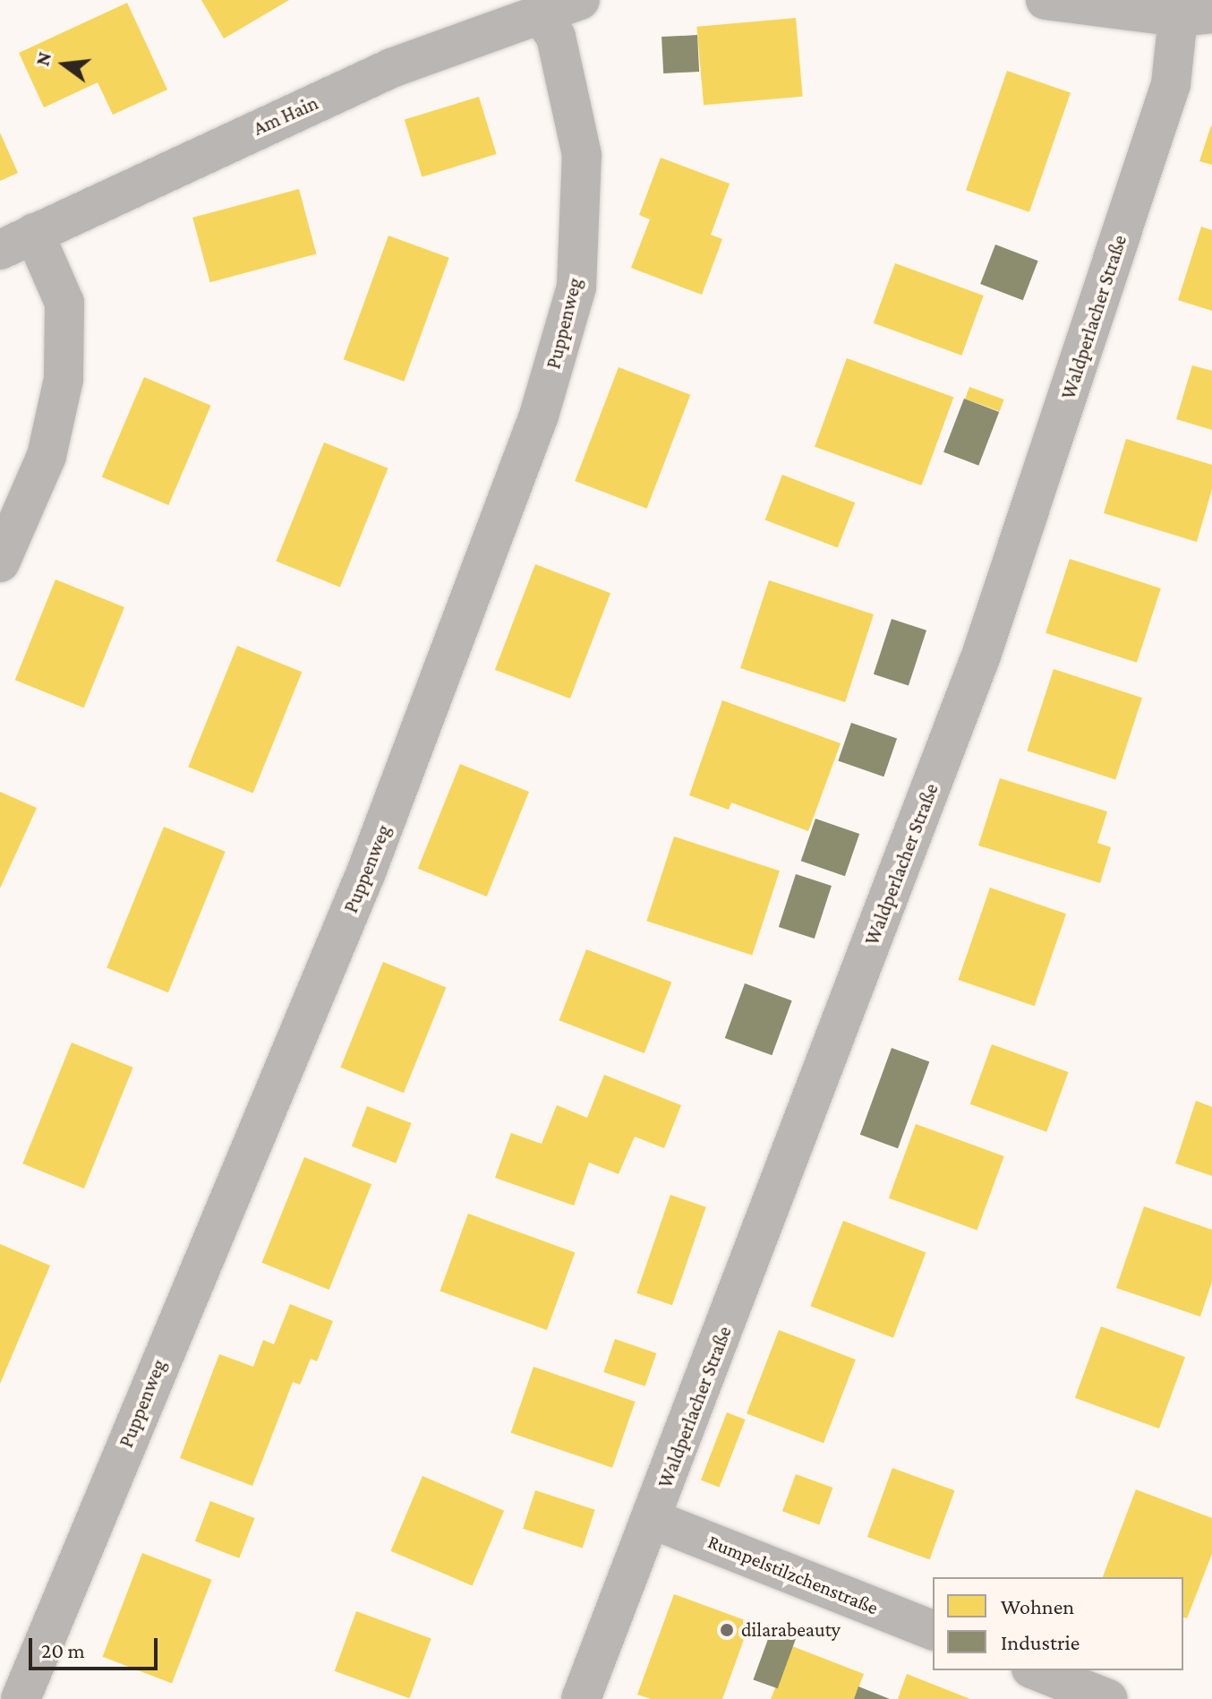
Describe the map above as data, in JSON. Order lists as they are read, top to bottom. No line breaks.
{"streets":{"street":["Am Hain","Waldperlacher Straße","Puppenweg","Rumpelstilzchenstraße"]},"crossings":[["Am Hain","Puppenweg"],["Waldperlacher Straße","Rumpelstilzchenstraße"]],"places":["dilarabeauty"],"legend":["Wohnen","Industrie"],"scale_bar":"20 m","north":"left"}
